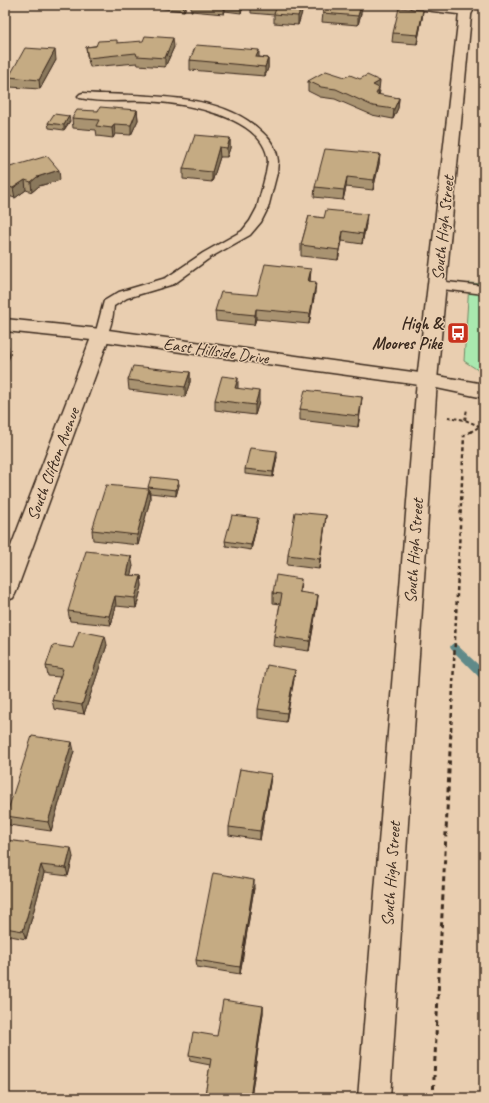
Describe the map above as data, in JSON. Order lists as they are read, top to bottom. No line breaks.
{"streets":{"street":["South High Street","East Hillside Drive","South Clifton Avenue"]},"crossings":[["South High Street","East Hillside Drive"],["East Hillside Drive","South Clifton Avenue"]],"places":{"bus stop":["High & Moores Pike"]}}
